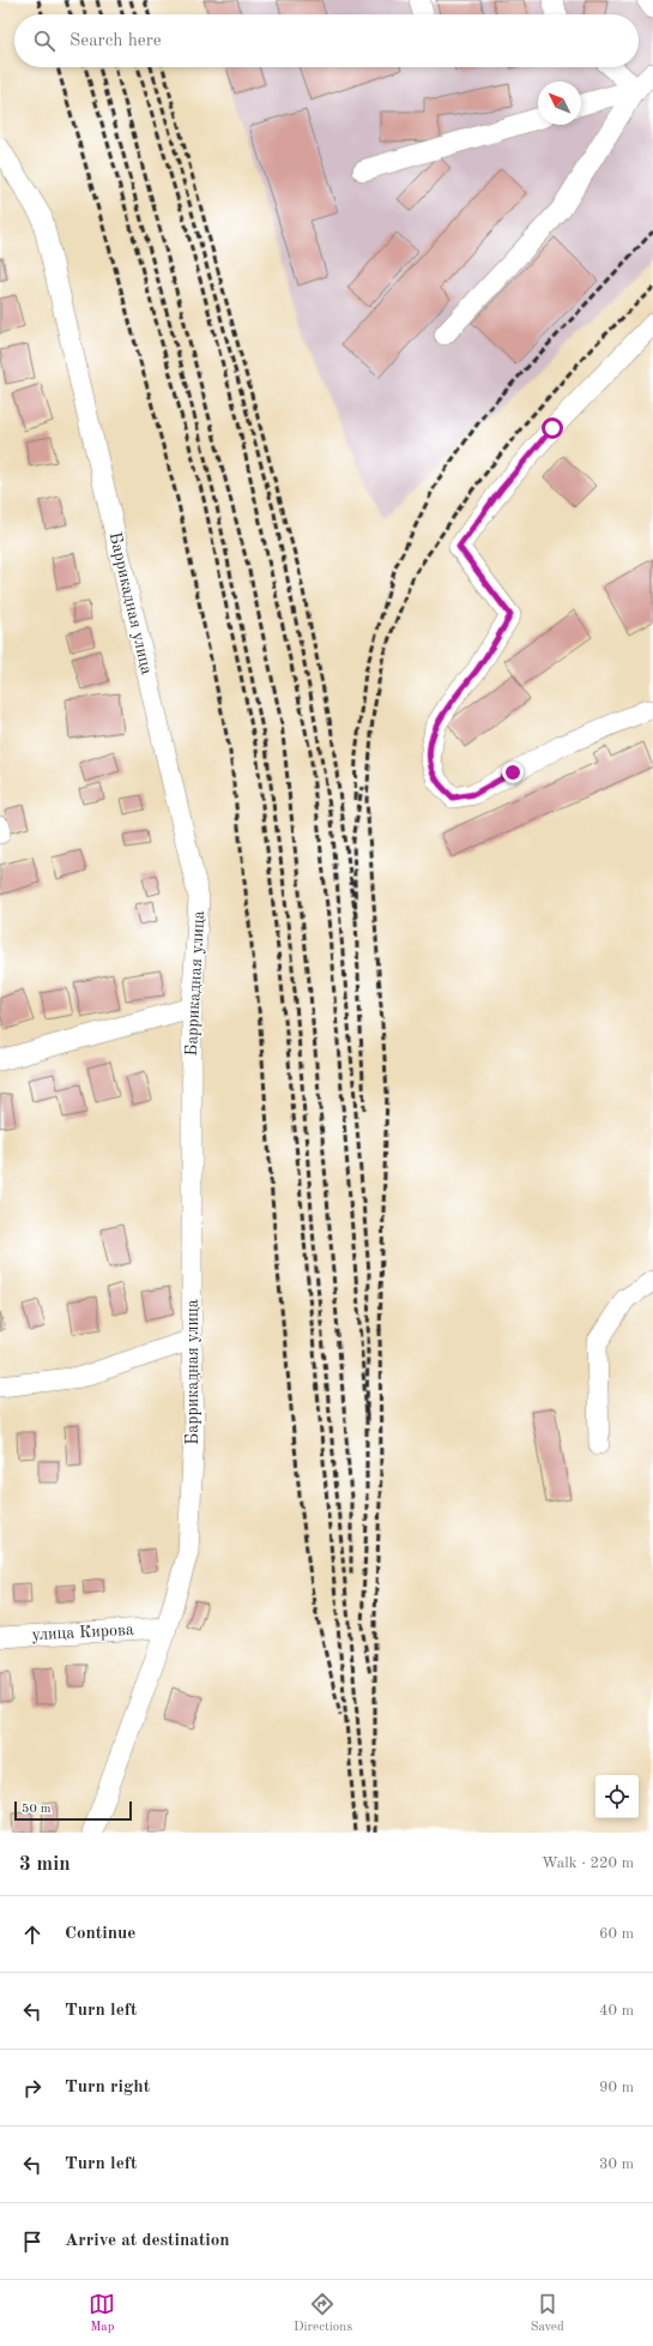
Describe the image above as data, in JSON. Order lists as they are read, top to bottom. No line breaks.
{"streets":{"street":["Баррикадная улица","улица Кирова"]},"crossings":[["Баррикадная улица","улица Кирова"]],"scale_bar":"50 m","north":"top left","page":{"search":"Search here","scale":"50 m","heading":["3 min","Walk · 220 m"],"list":[["Continue","60 m"],["Turn left","40 m"],["Turn right","90 m"],["Turn left","30 m"],"Arrive at destination"],"nav":["Map","Directions","Saved"]}}
